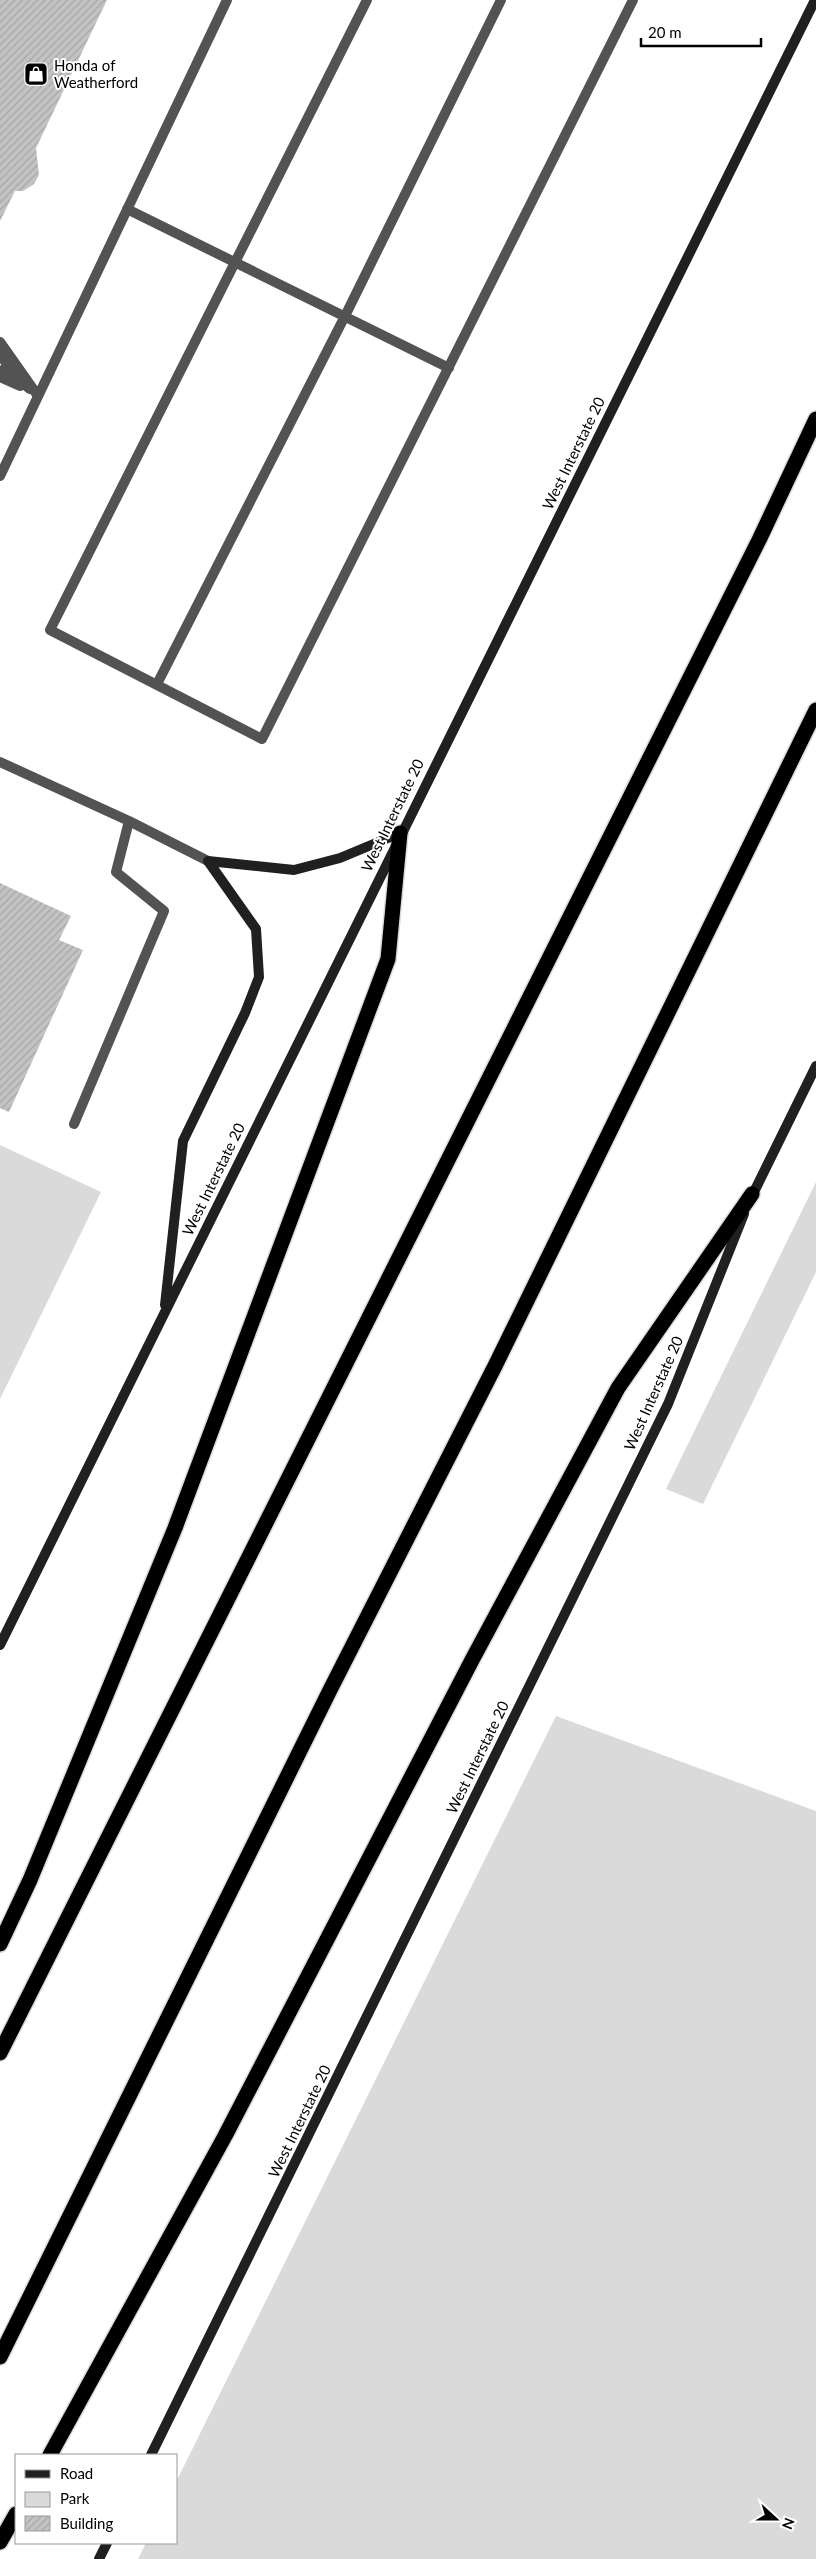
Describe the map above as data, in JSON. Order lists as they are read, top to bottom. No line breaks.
{"streets":{"main road":["West Interstate 20"]},"places":{"shop":["Honda of Weatherford"]},"legend":["Road","Park","Building"],"scale_bar":"20 m","north":"right"}
